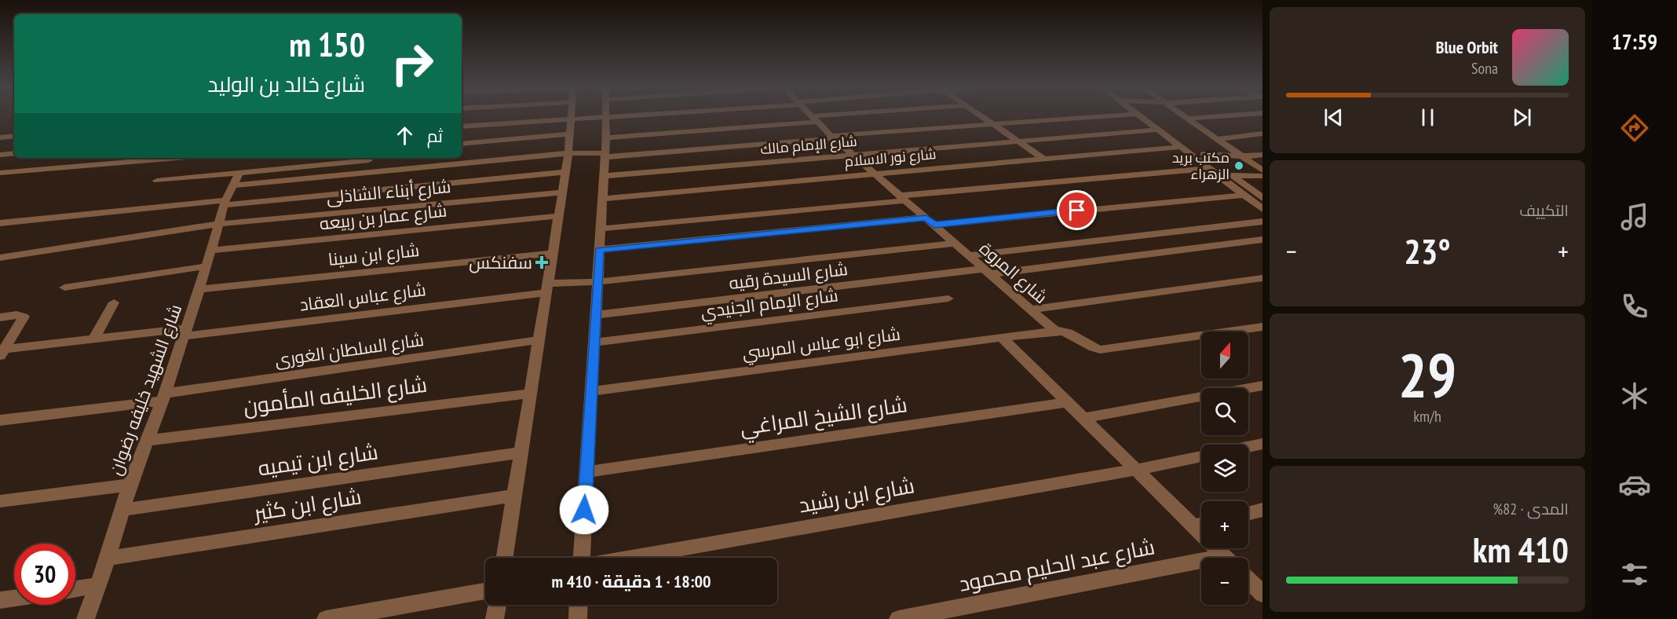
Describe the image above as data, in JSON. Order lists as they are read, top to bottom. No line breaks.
{"streets":{"street":["شارع الإمام مالك","شارع نور الاسلام","شارع أبناء الشاذلى","شارع عمار بن ربيعه","شارع ابن سينا","شارع المروة","شارع السيدة رقيه","شارع عباس العقاد","شارع الإمام الجنيدي","شارع ابو عباس المرسي","شارع السلطان الغورى","شارع الشهيد خليفه رضوان","شارع الخليفه المأمون","شارع الشيخ المراغي","شارع ابن تيميه","شارع ابن رشيد","شارع ابن كثير","شارع عبد الحليم محمود"]},"crossings":[["شارع الإمام مالك","شارع المروة"],["شارع نور الاسلام","شارع المروة"],["شارع أبناء الشاذلى","شارع الشهيد خليفه رضوان"],["شارع عمار بن ربيعه","شارع الشهيد خليفه رضوان"],["شارع ابن سينا","شارع الشهيد خليفه رضوان"],["شارع المروة","شارع السيدة رقيه"],["شارع المروة","شارع عباس العقاد"],["شارع المروة","شارع ابو عباس المرسي"],["شارع عباس العقاد","شارع الشهيد خليفه رضوان"],["شارع السلطان الغورى","شارع الشهيد خليفه رضوان"],["شارع الشهيد خليفه رضوان","شارع الخليفه المأمون"],["شارع الشهيد خليفه رضوان","شارع ابن تيميه"],["شارع الشهيد خليفه رضوان","شارع ابن كثير"]],"places":{"other":["مكتب بريد الزهراء"],"health":["سفنكس"]},"north":"top","page":{"tabs":"17:59","turn":["150 m","شارع خالد بن الوليد"],"song":["Blue Orbit","Sona"],"then":"ثم","tile":["التكييف",["29","km/h"],["المدى · 82%","410 km"]],"heat":["−","23°","+"],"map_buttons":["+","−"],"limit":"30","trip":"18:00 · 1 دقيقة · 410 m"}}
